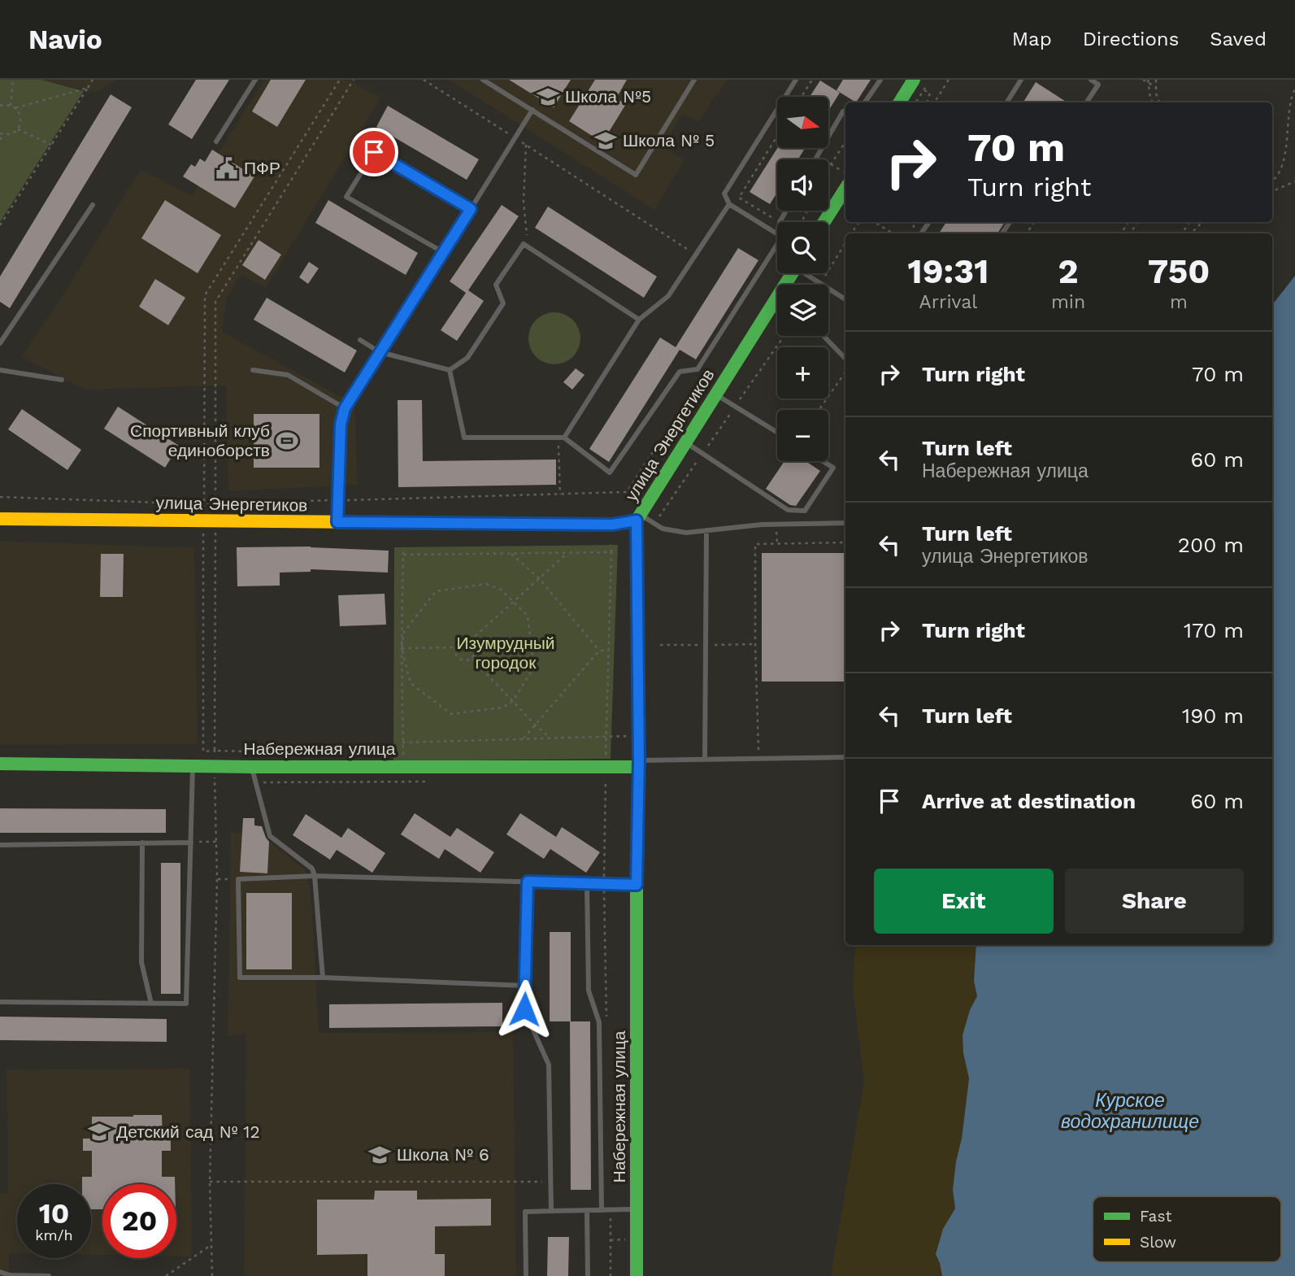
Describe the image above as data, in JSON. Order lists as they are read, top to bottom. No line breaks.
{"streets":{"street":["улица Энергетиков","Набережная улица"]},"crossings":[["улица Энергетиков","Набережная улица"]],"water":["Курское водохранилище"],"parks":["Изумрудный городок"],"places":{"school or university":["Школа №5","Школа № 5","Детский сад № 12","Школа № 6"],"public building":["ПФР"],"sports":["Спортивный клуб единоборств"]},"legend":["Fast","Slow"],"north":"right","page":{"header":"Navio","nav":["Map","Directions","Saved"],"map_buttons":["+","−"],"turn":["70 m","Turn right"],"eta":["19:31","Arrival","2","min","750","m"],"list":[{"name":"Turn right","value":"70 m"},{"name":"Turn left","note":"Набережная улица","value":"60 m"},{"name":"Turn left","note":"улица Энергетиков","value":"200 m"},{"name":"Turn right","value":"170 m"},{"name":"Turn left","value":"190 m"},{"name":"Arrive at destination","value":"60 m"}],"buttons":["Exit","Share"],"speed":"10 km/h","limit":"20"}}
